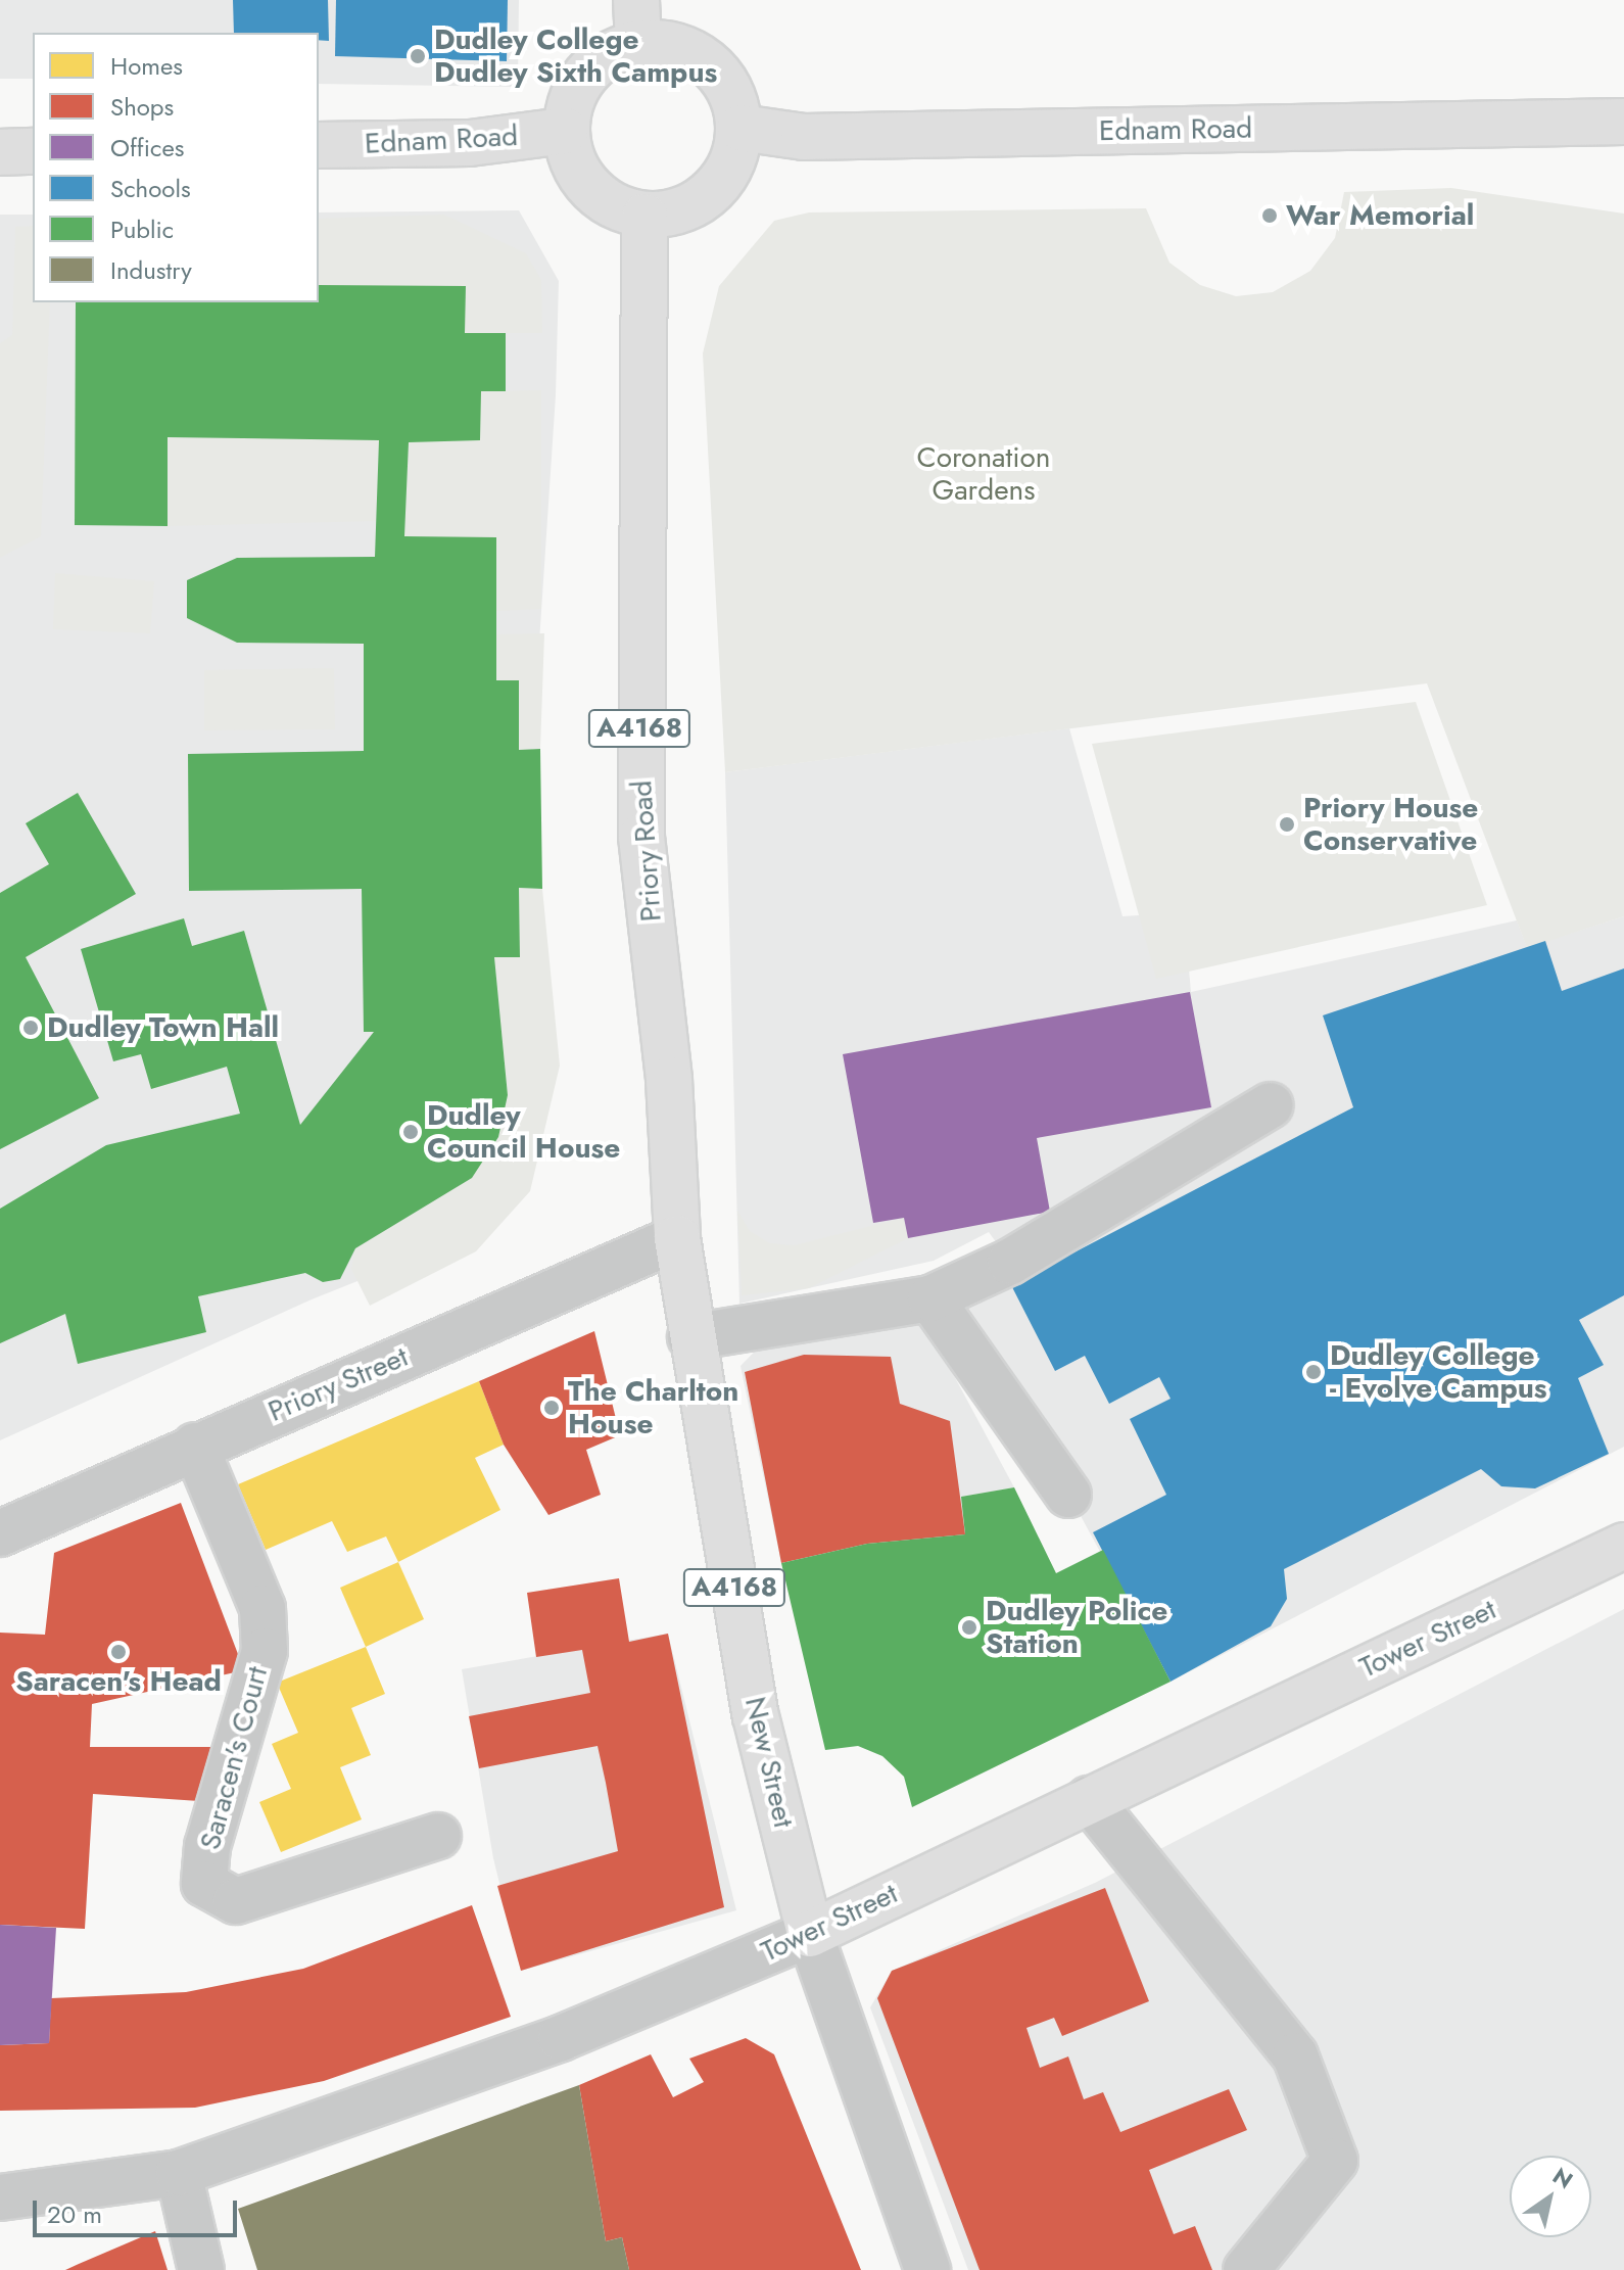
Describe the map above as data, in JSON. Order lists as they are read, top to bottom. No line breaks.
{"streets":{"main road":["Ednam Road","A4168","Priory Road","Tower Street","New Street"],"street":["Priory Street","Saracen's Court"]},"crossings":[["Ednam Road","Priory Road"],["Priory Road","Priory Street"],["Priory Road","New Street"],["Priory Street","Saracen's Court"],["Priory Street","New Street"],["Tower Street","New Street"]],"parks":["Coronation Gardens"],"places":["Dudley College Dudley Sixth Campus","War Memorial","Priory House Conservative","Dudley Town Hall","Dudley Council House","Dudley College - Evolve Campus","The Charlton House","Dudley Police Station","Saracen's Head"],"legend":["Homes","Shops","Offices","Schools","Public","Industry"],"scale_bar":"20 m","north":"top right"}
